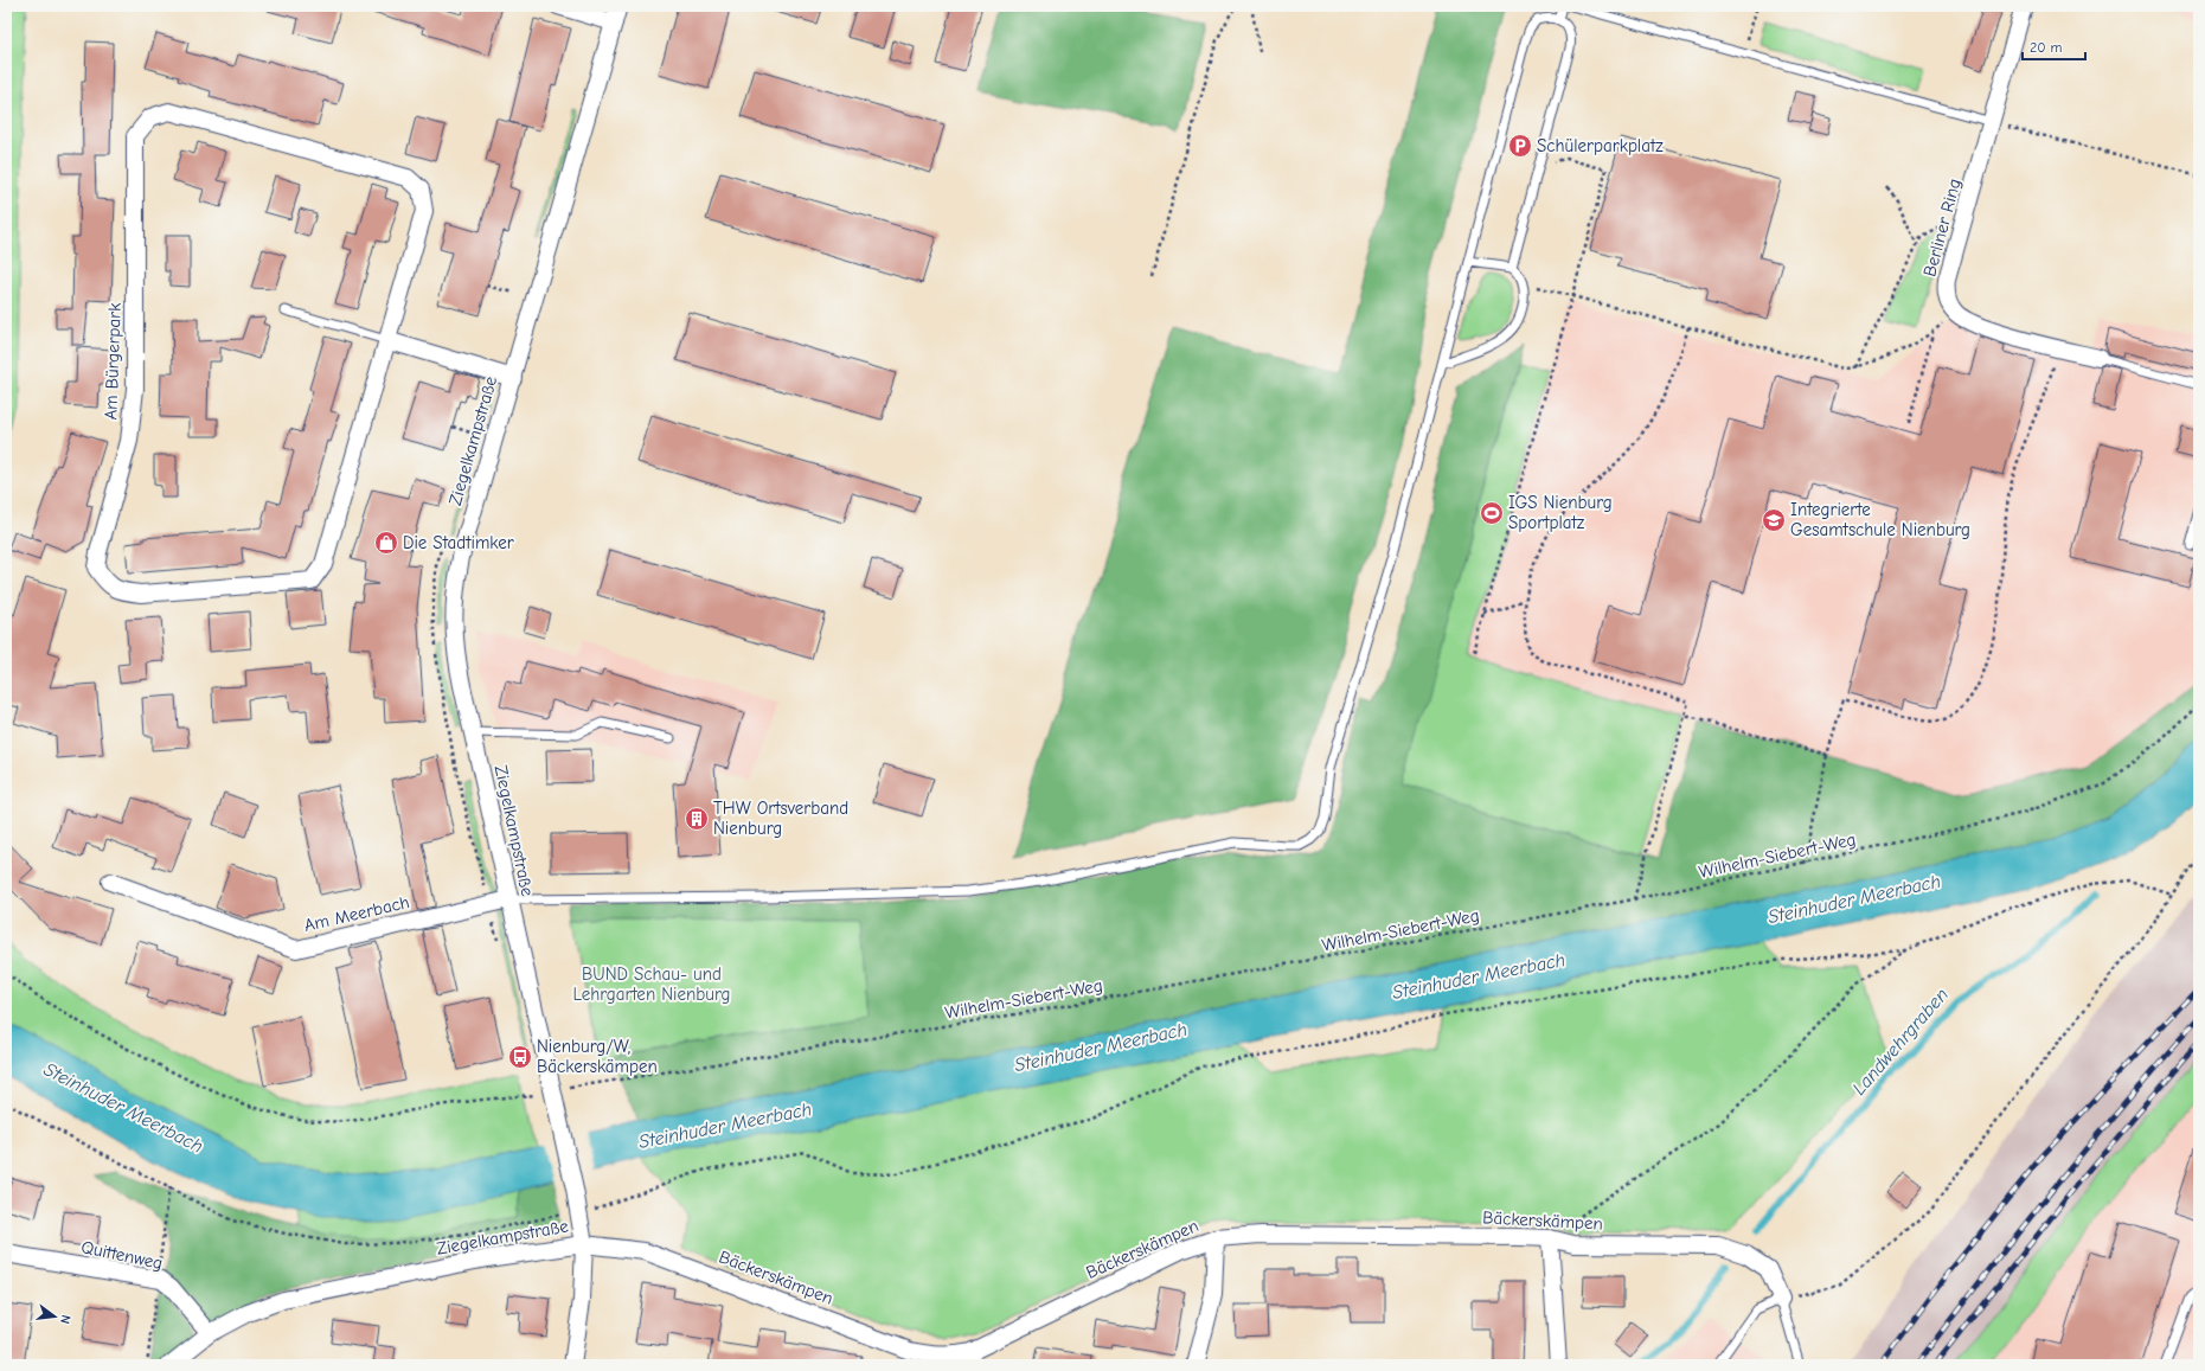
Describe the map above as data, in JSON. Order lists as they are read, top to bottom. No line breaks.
{"streets":{"street":["Berliner Ring","Am Bürgerpark","Ziegelkampstraße","Am Meerbach","Bäckerskämpen","Quittenweg"],"path":["Wilhelm-Siebert-Weg"]},"crossings":[["Ziegelkampstraße","Am Meerbach"],["Ziegelkampstraße","Bäckerskämpen"],["Ziegelkampstraße","Quittenweg"]],"water":["Steinhuder Meerbach","Landwehrgraben"],"parks":["BUND Schau- und Lehrgarten Nienburg"],"places":{"parking":["Schülerparkplatz"],"sports":["IGS Nienburg Sportplatz"],"school or university":["Integrierte Gesamtschule Nienburg"],"shop":["Die Stadtimker"],"building":["THW Ortsverband Nienburg"],"bus stop":["Nienburg/W, Bäckerskämpen"]},"scale_bar":"20 m","north":"right"}
